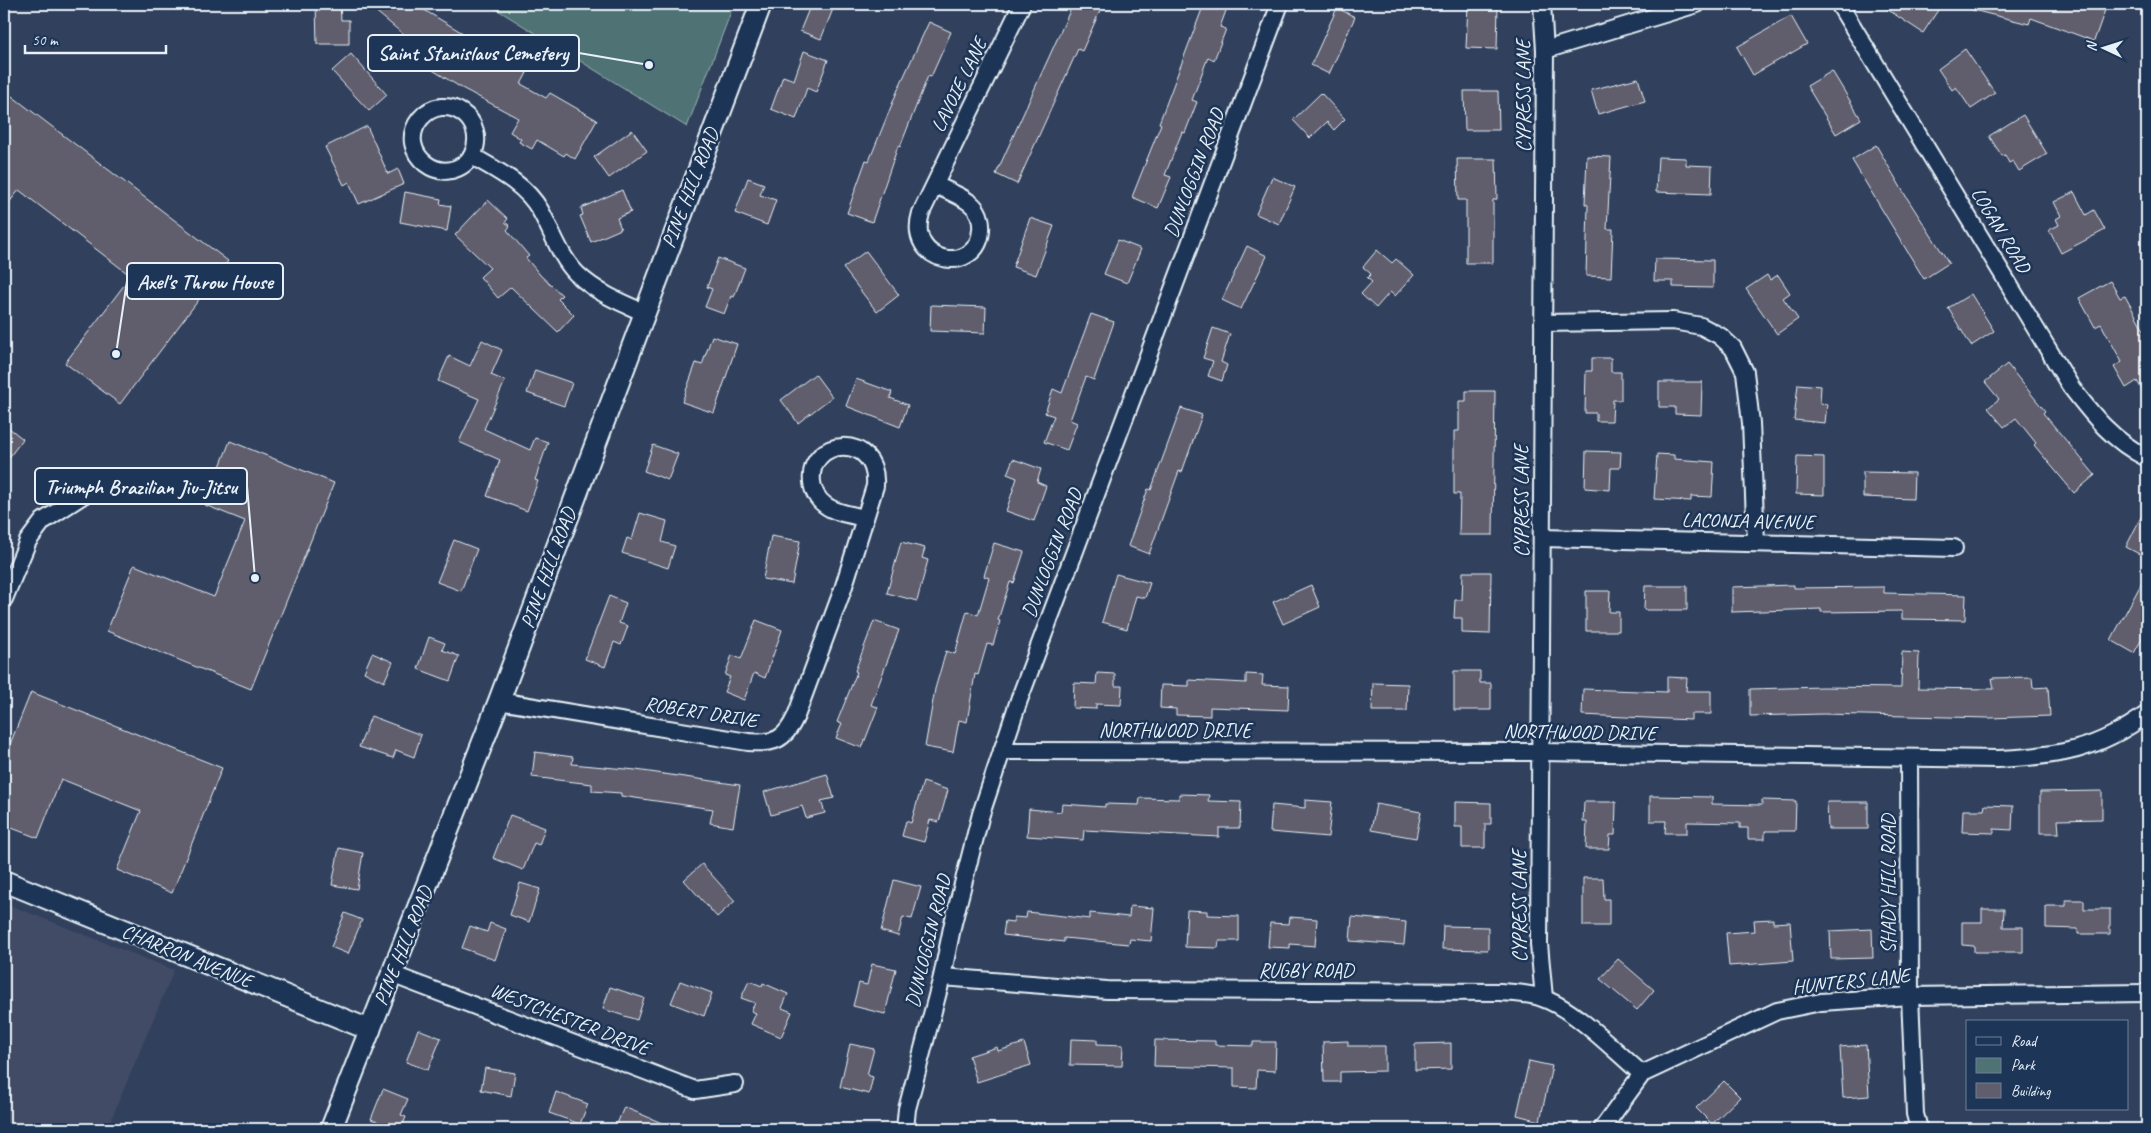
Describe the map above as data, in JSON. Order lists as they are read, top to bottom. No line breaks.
{"streets":{"street":["LAVOIE LANE","CYPRESS LANE","DUNLOGGIN ROAD","PINE HILL ROAD","LOGAN ROAD","LACONIA AVENUE","ROBERT DRIVE","NORTHWOOD DRIVE","SHADY HILL ROAD","CHARRON AVENUE","RUGBY ROAD","HUNTERS LANE","WESTCHESTER DRIVE"]},"crossings":[["CYPRESS LANE","LACONIA AVENUE"],["CYPRESS LANE","NORTHWOOD DRIVE"],["CYPRESS LANE","RUGBY ROAD"],["DUNLOGGIN ROAD","NORTHWOOD DRIVE"],["DUNLOGGIN ROAD","RUGBY ROAD"],["PINE HILL ROAD","ROBERT DRIVE"],["PINE HILL ROAD","CHARRON AVENUE"],["PINE HILL ROAD","WESTCHESTER DRIVE"],["NORTHWOOD DRIVE","SHADY HILL ROAD"],["SHADY HILL ROAD","HUNTERS LANE"],["RUGBY ROAD","HUNTERS LANE"]],"places":["Saint Stanislaus Cemetery","Axel's Throw House","Triumph Brazilian Jiu-Jitsu"],"legend":["Road","Park","Building"],"scale_bar":"50 m","north":"left"}
